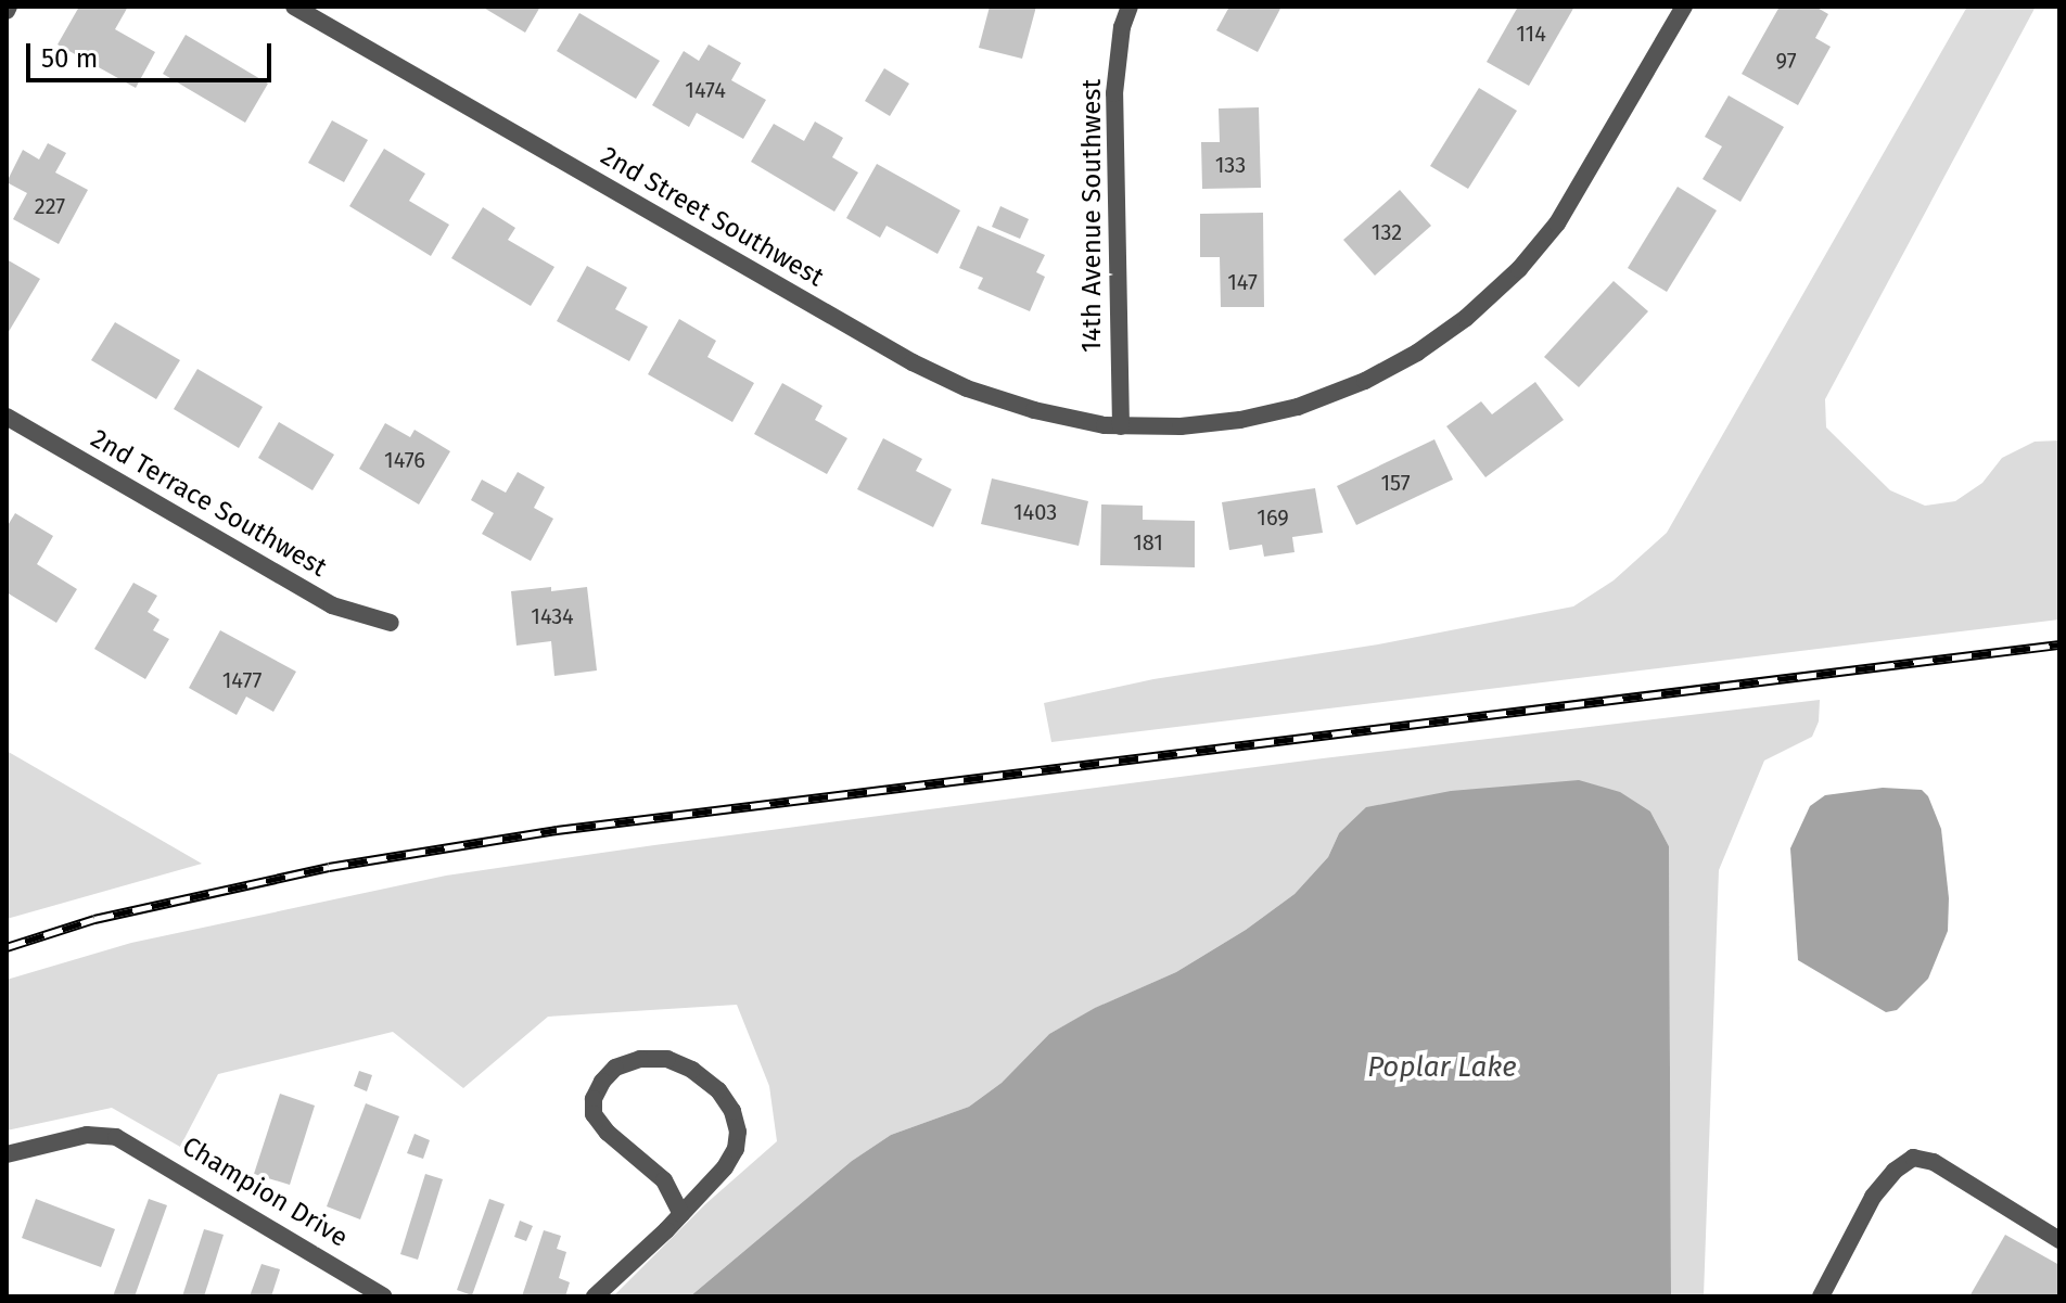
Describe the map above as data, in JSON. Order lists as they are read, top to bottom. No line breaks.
{"streets":{"street":["14th Avenue Southwest","2nd Street Southwest","2nd Terrace Southwest","Champion Drive"]},"crossings":[["14th Avenue Southwest","2nd Street Southwest"]],"water":["Poplar Lake"],"house_numbers":["114","97","1474","133","227","132","147","1476","157","1403","169","181","1434","1477"],"scale_bar":"50 m"}
